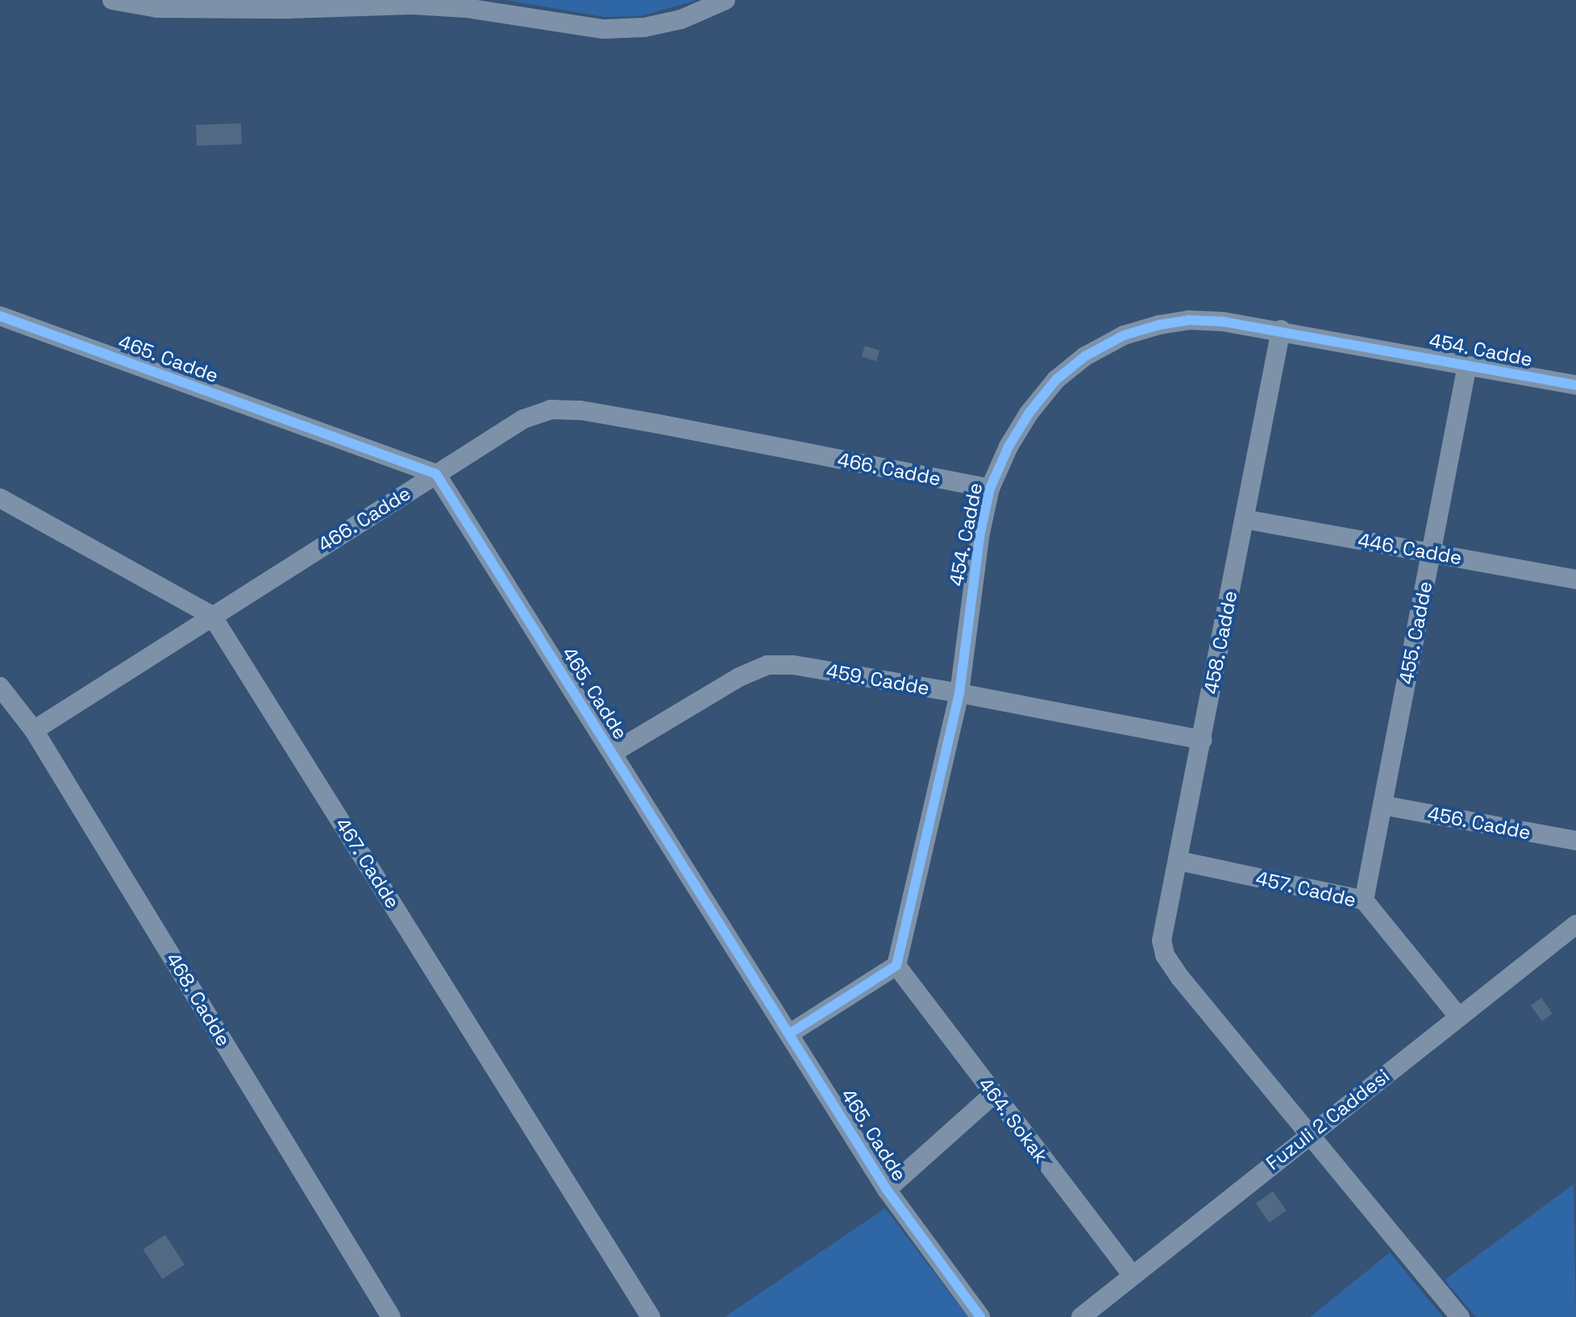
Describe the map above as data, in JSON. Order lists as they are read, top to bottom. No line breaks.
{"streets":{"street":["454. Cadde","465. Cadde","466. Cadde","446. Cadde","455. Cadde","458. Cadde","459. Cadde","456. Cadde","467. Cadde","457. Cadde","468. Cadde","Fuzuli 2 Caddesi","464. Sokak"]},"crossings":[["454. Cadde","466. Cadde"],["454. Cadde","455. Cadde"],["454. Cadde","458. Cadde"],["454. Cadde","459. Cadde"],["454. Cadde","464. Sokak"],["465. Cadde","466. Cadde"],["465. Cadde","459. Cadde"],["466. Cadde","467. Cadde"],["466. Cadde","468. Cadde"],["446. Cadde","455. Cadde"],["446. Cadde","458. Cadde"],["455. Cadde","456. Cadde"],["455. Cadde","457. Cadde"],["458. Cadde","459. Cadde"],["458. Cadde","457. Cadde"],["458. Cadde","Fuzuli 2 Caddesi"],["457. Cadde","Fuzuli 2 Caddesi"],["Fuzuli 2 Caddesi","464. Sokak"]]}
